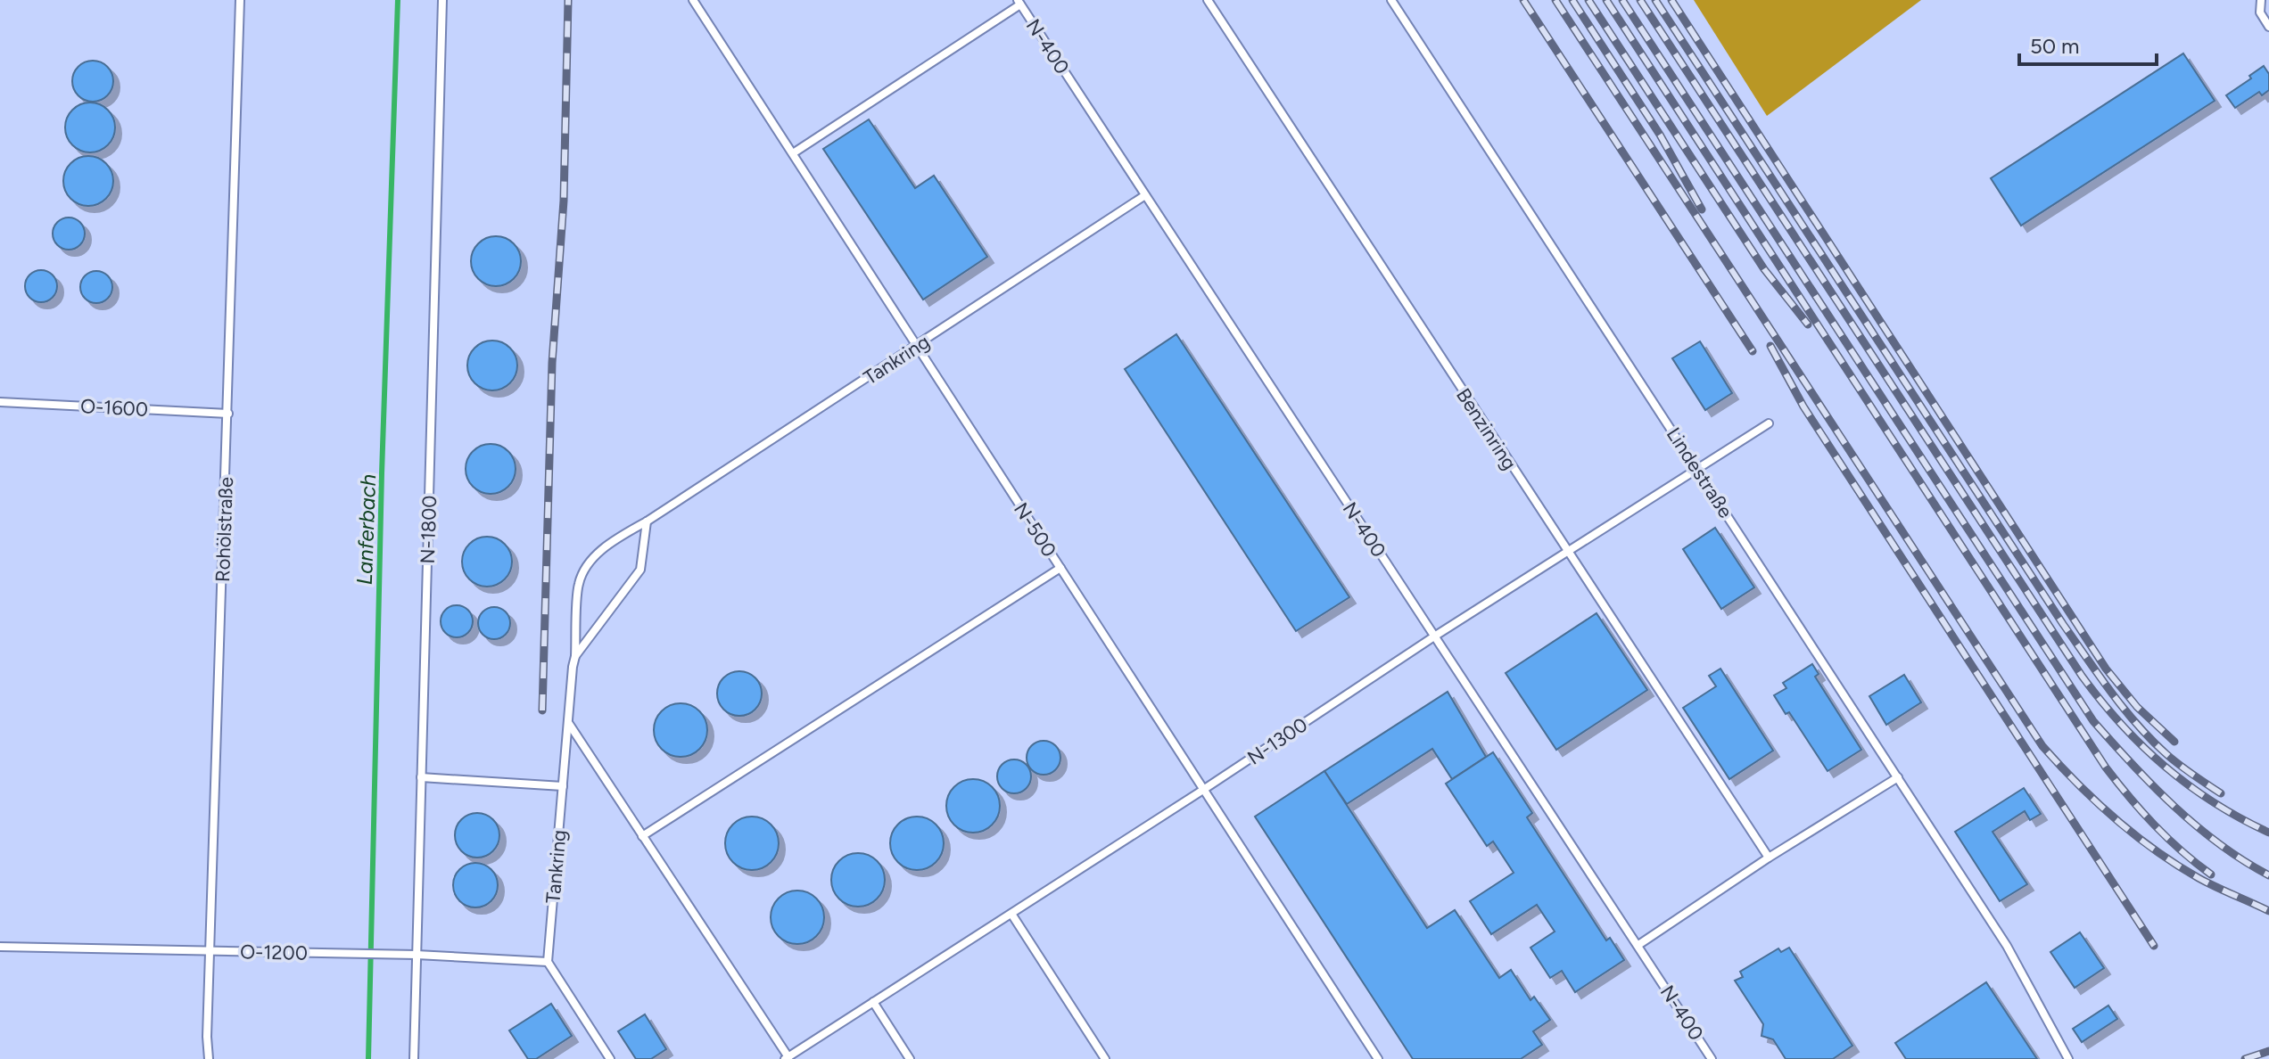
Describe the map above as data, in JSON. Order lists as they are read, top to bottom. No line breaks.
{"streets":{"lane":["N-400","Tankring","O-1600","Benzinring","Lindestraße","Rohölstraße","N-1800","N-500","N-1300","O-1200"]},"crossings":[["N-400","Tankring"],["N-400","N-1300"],["Tankring","N-500"],["Tankring","O-1200"],["O-1600","Rohölstraße"],["Benzinring","N-1300"],["Lindestraße","N-1300"],["Rohölstraße","O-1200"],["N-1800","O-1200"],["N-500","N-1300"]],"water":["Lanferbach"],"scale_bar":"50 m"}
